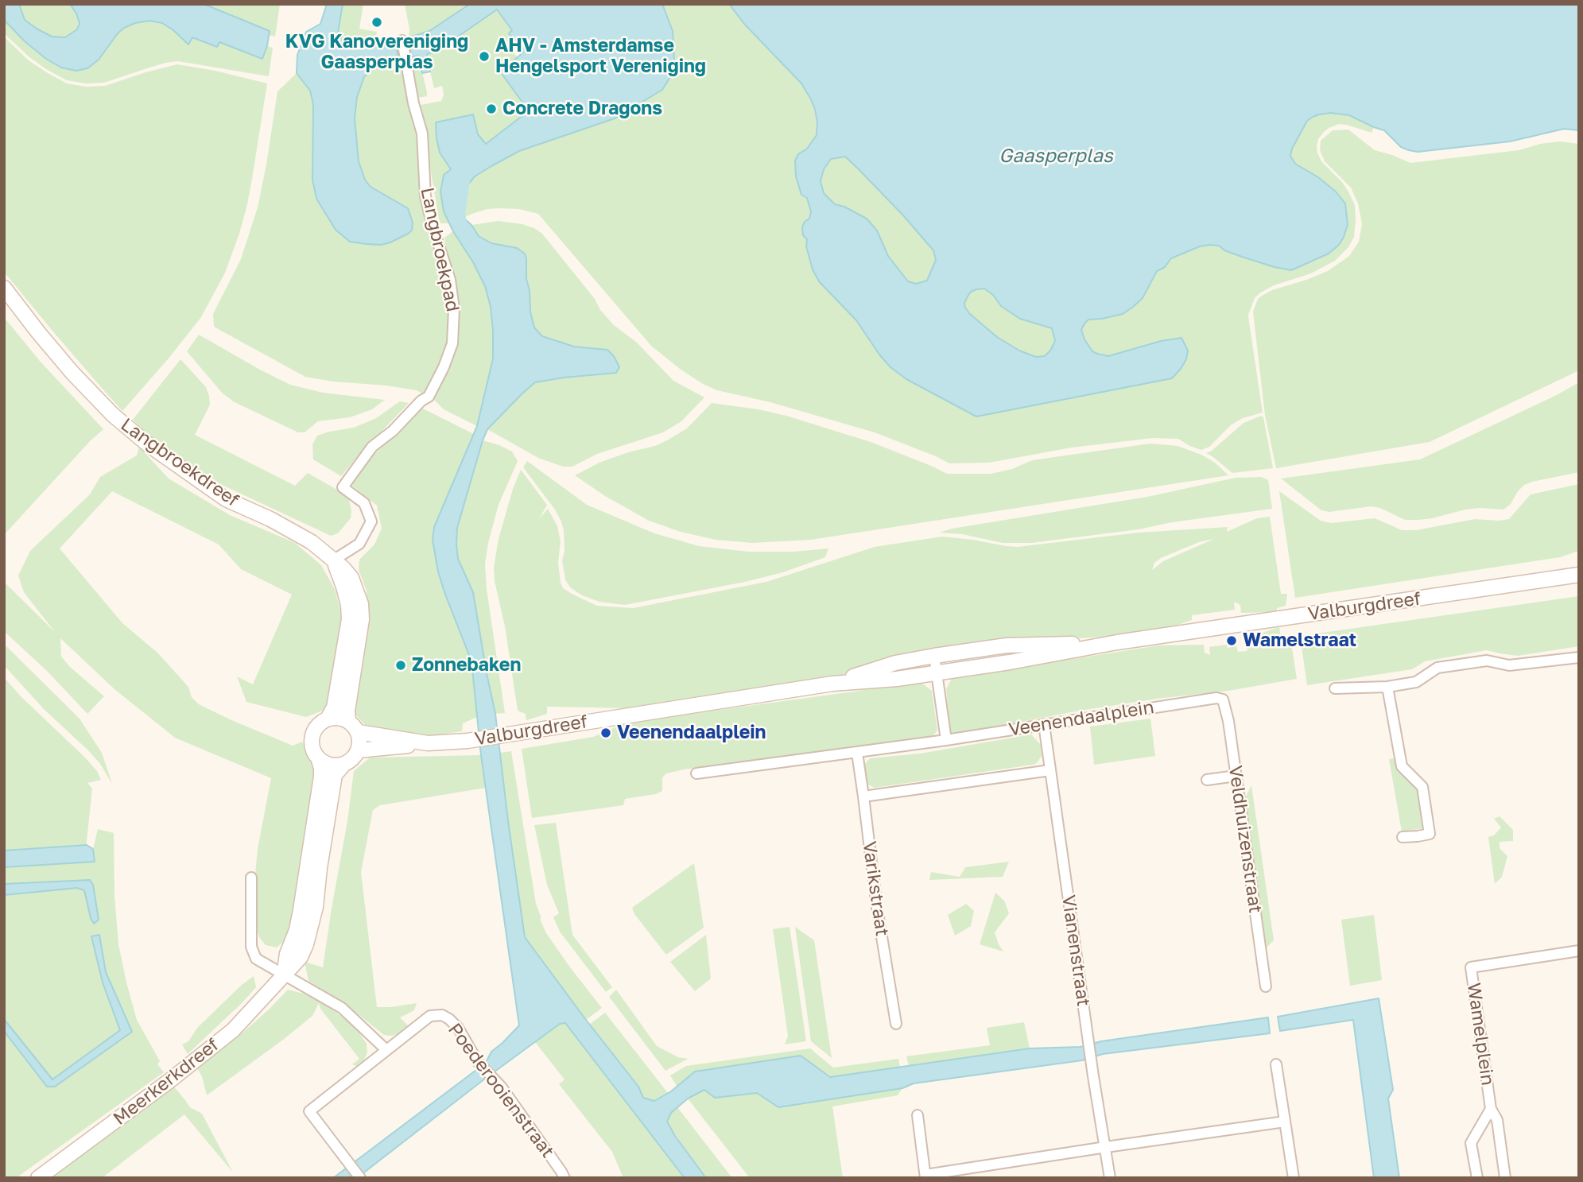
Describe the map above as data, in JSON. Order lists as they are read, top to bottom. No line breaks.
{"streets":{"main road":["Langbroekdreef","Valburgdreef","Meerkerkdreef"],"street":["Langbroekpad","Veenendaalplein","Veldhuizenstraat","Varikstraat","Vianenstraat","Wamelplein","Poederooienstraat"]},"crossings":[["Langbroekpad","Langbroekdreef"],["Langbroekdreef","Valburgdreef"],["Langbroekdreef","Meerkerkdreef"],["Valburgdreef","Meerkerkdreef"],["Veenendaalplein","Veldhuizenstraat"],["Veenendaalplein","Varikstraat"],["Veenendaalplein","Vianenstraat"]],"water":["Gaasperplas"],"places":["KVG Kanovereniging Gaasperplas","AHV - Amsterdamse Hengelsport Vereniging","Concrete Dragons","Wamelstraat","Zonnebaken","Veenendaalplein"]}
